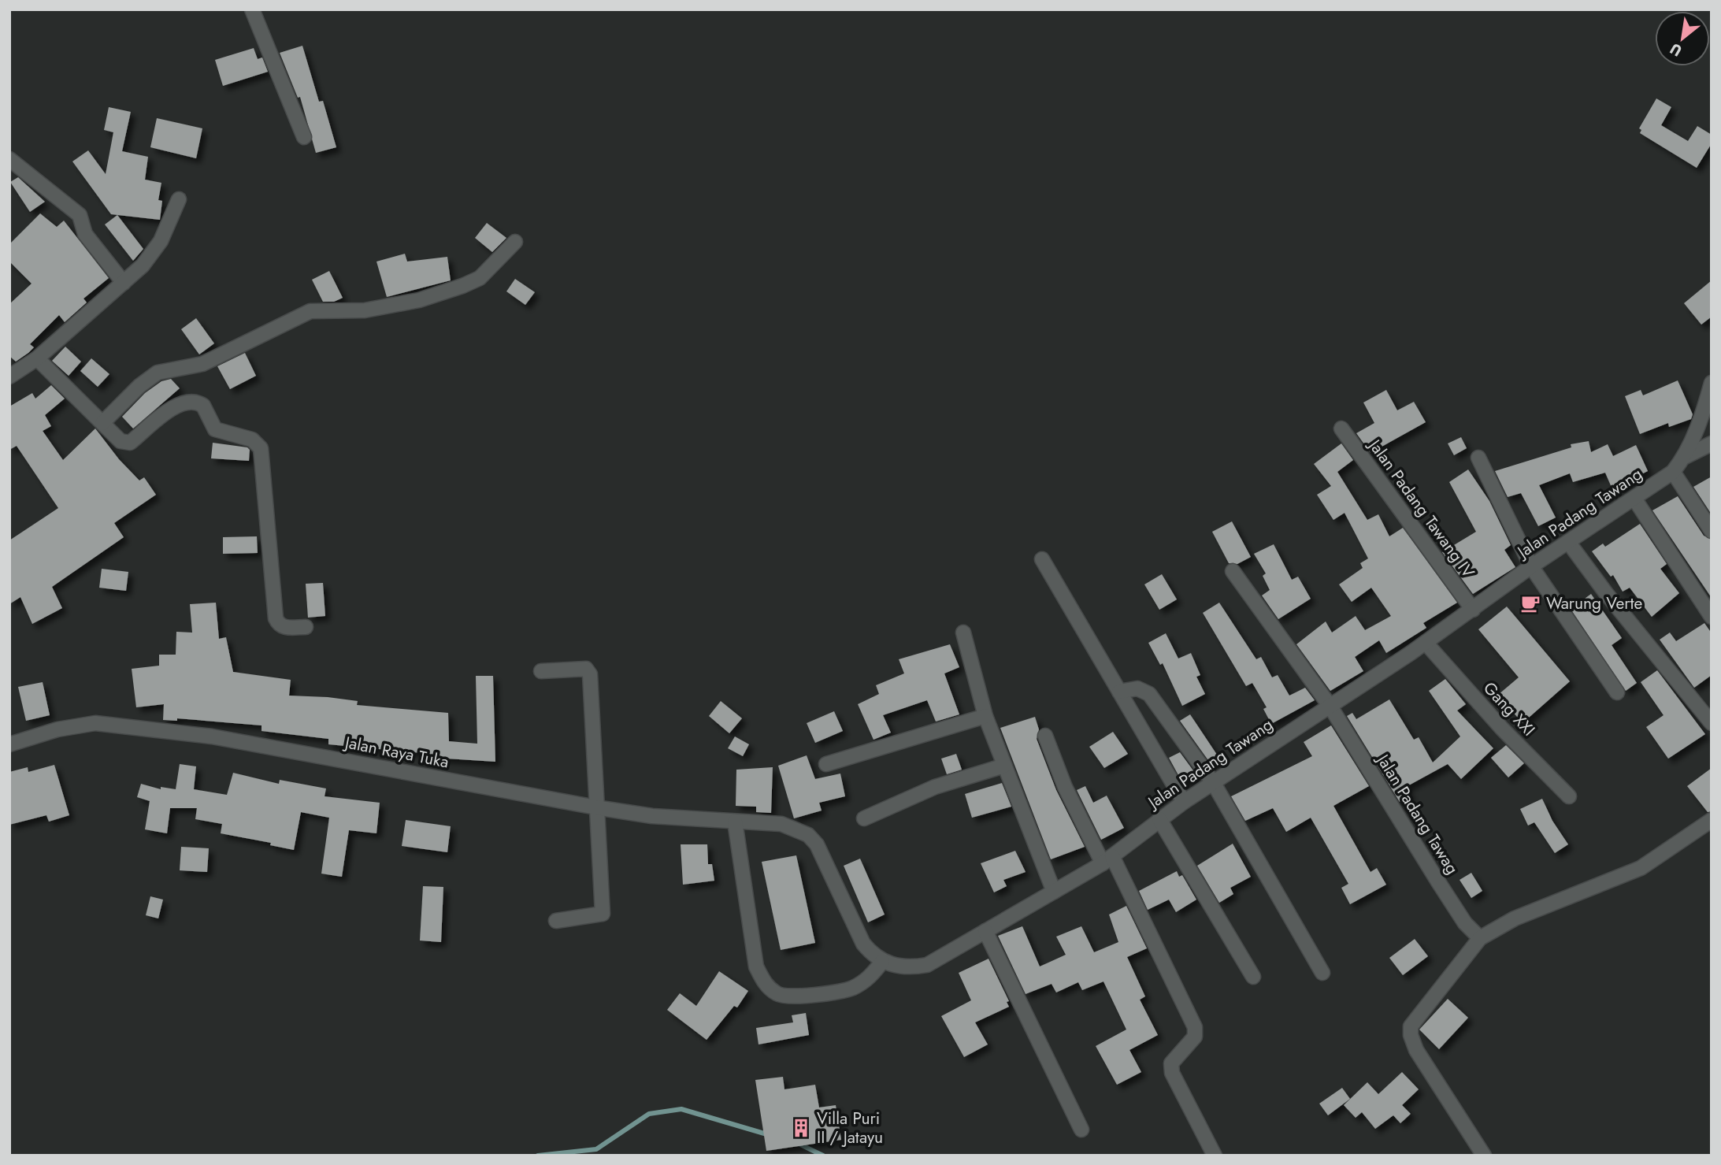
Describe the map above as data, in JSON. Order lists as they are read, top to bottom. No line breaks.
{"streets":{"street":["Jalan Padang Tawang IV","Jalan Padang Tawang","Gang XXI","Jalan Raya Tuka","Jalan Padang Tawag"]},"crossings":[["Jalan Padang Tawang IV","Jalan Padang Tawang"],["Jalan Padang Tawang","Gang XXI"],["Jalan Padang Tawang","Jalan Raya Tuka"],["Jalan Padang Tawang","Jalan Padang Tawag"]],"places":{"cafe":["Warung Verte"],"building":["Villa Puri II / Jatayu"]},"north":"bottom left"}
